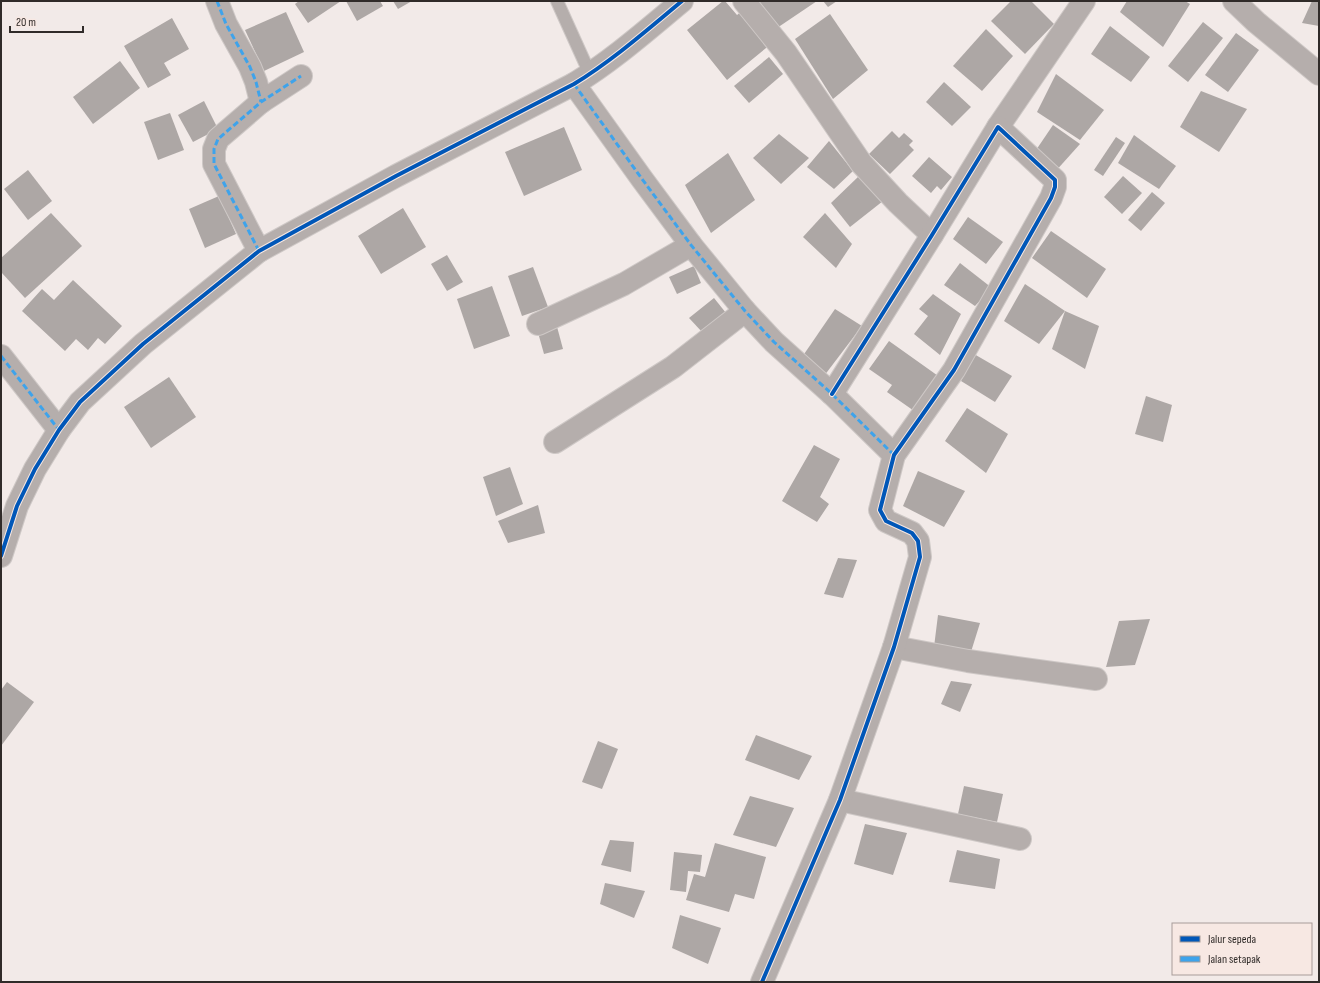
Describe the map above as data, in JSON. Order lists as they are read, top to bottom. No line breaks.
{"legend":["Jalur sepeda","Jalan setapak"],"scale_bar":"20 m"}
